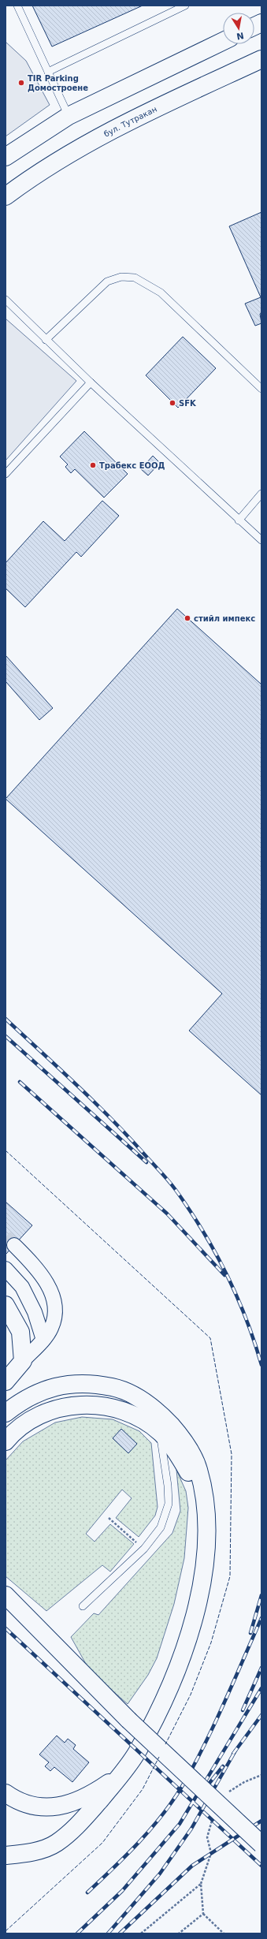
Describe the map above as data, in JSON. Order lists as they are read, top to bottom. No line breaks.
{"streets":{"main road":["бул. Тутракан"]},"places":["TIR Parking Домостроене","SFK","Трабекс ЕООД","стийл импекс"],"north":"bottom"}
